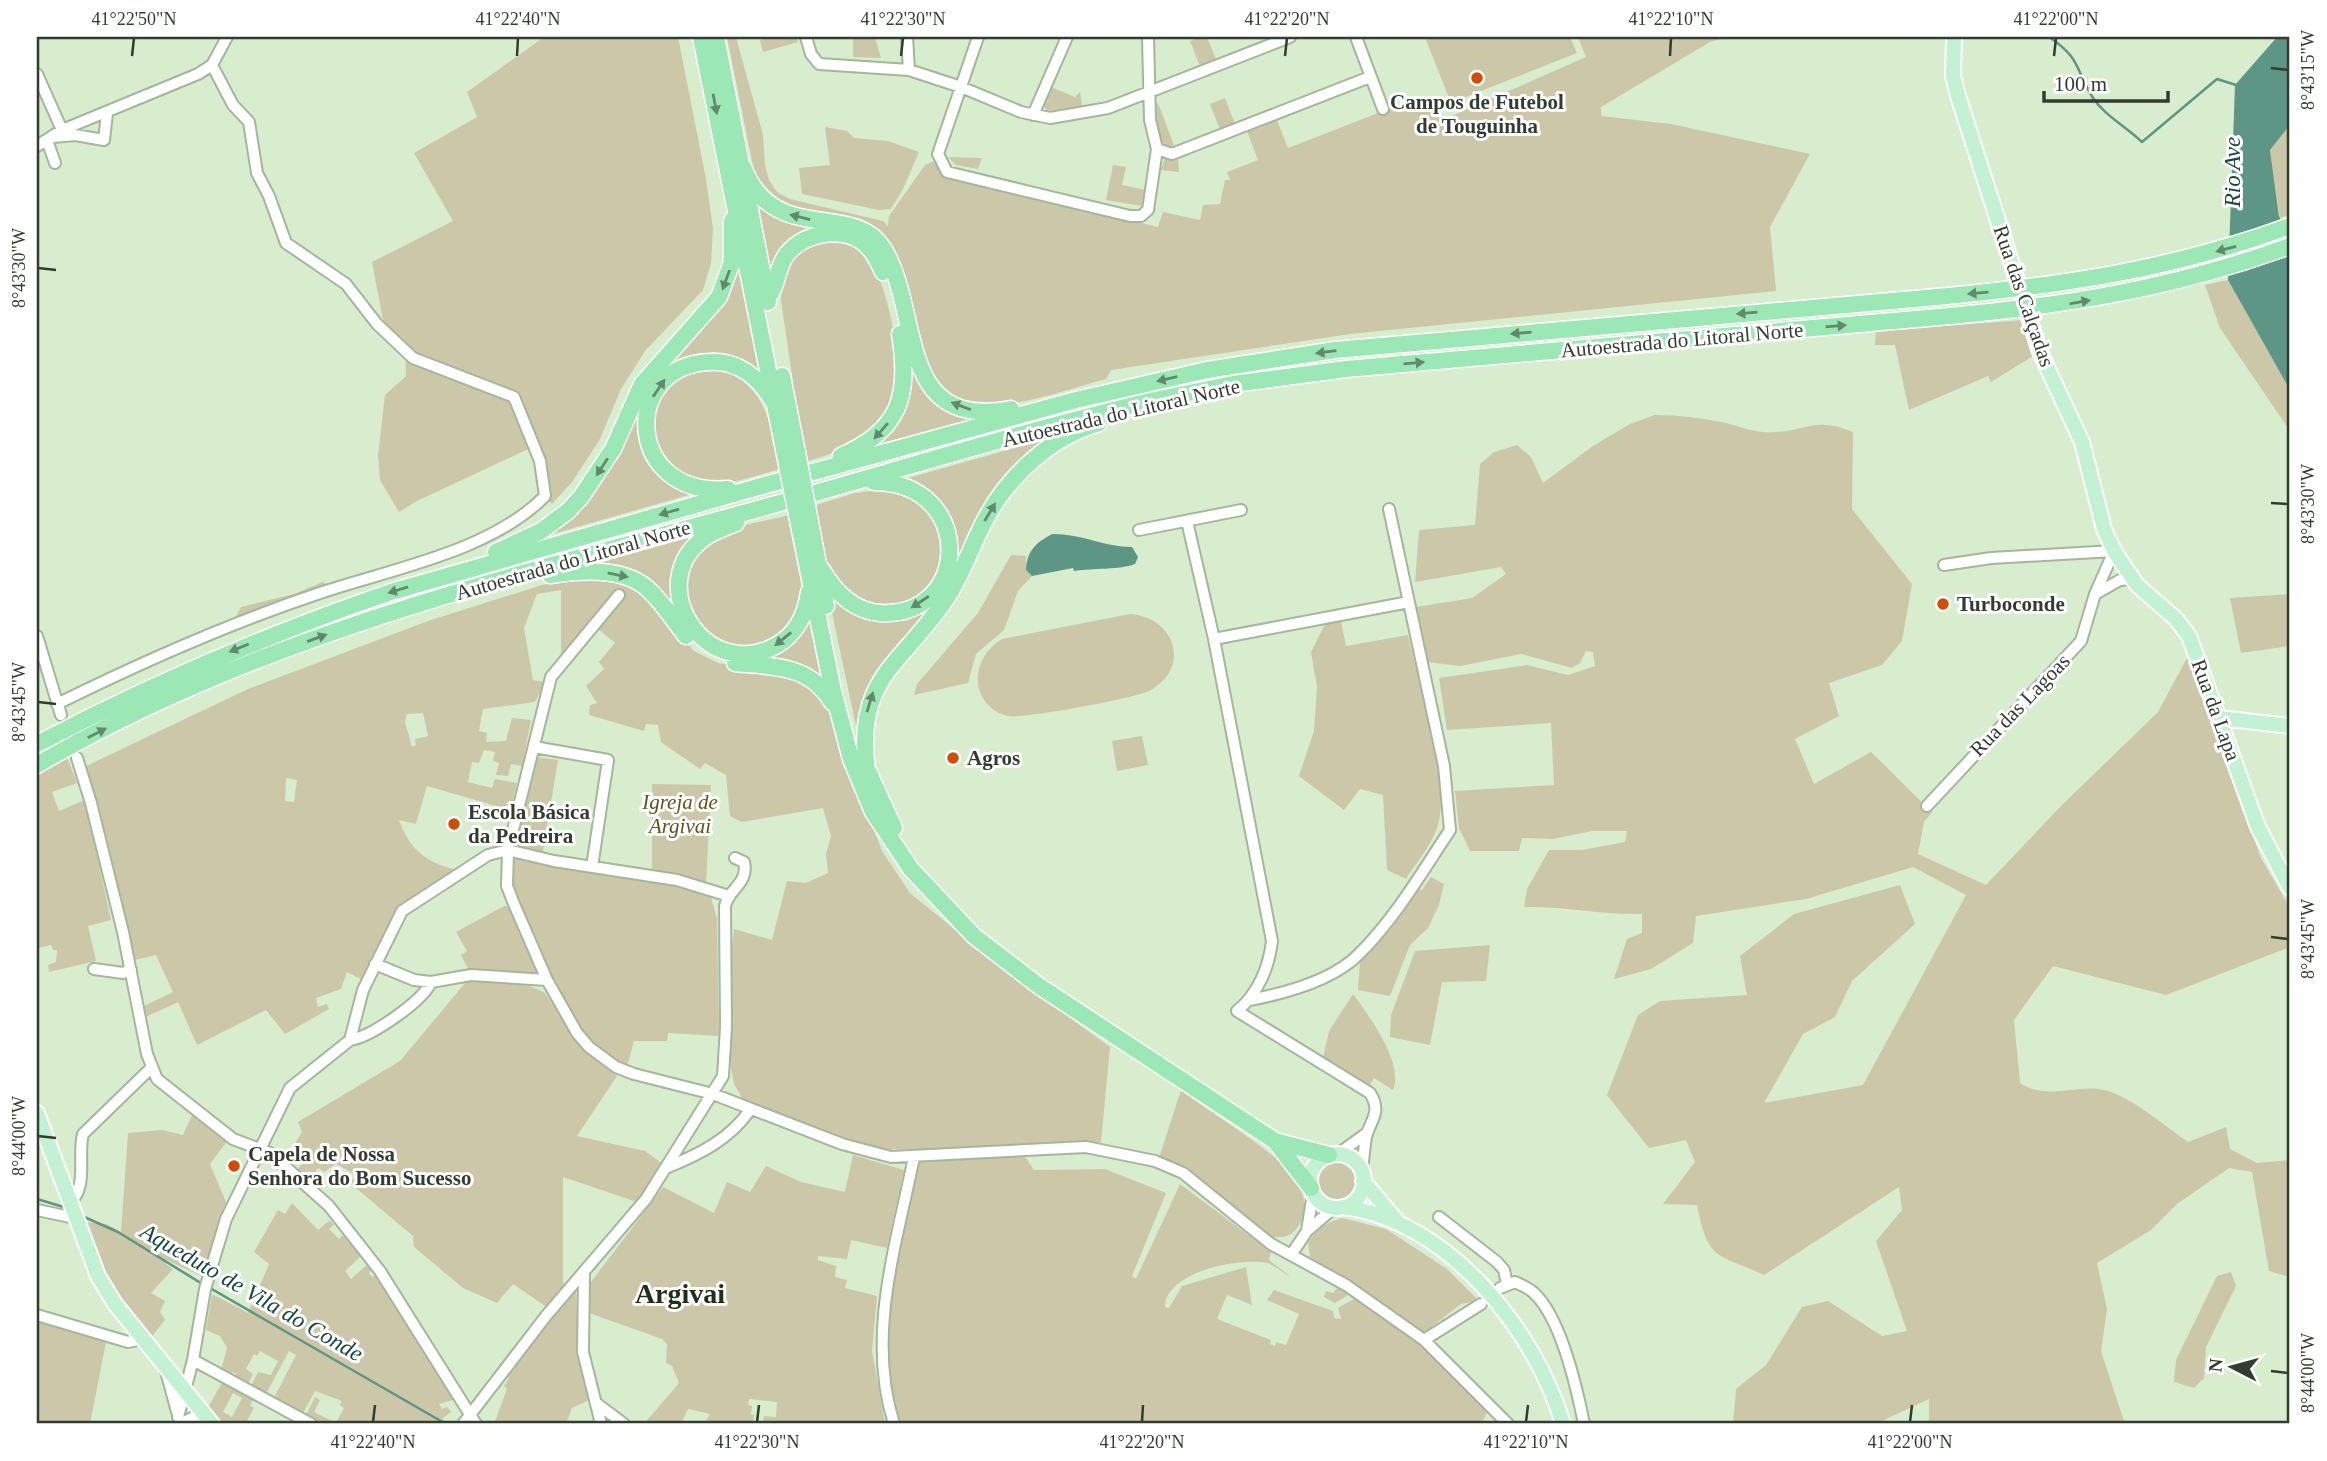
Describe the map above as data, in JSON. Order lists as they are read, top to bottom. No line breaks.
{"streets":{"highway":["Autoestrada do Litoral Norte"],"main road":["Rua das Calçadas","Rua da Lapa"],"street":["Rua das Lagoas"]},"crossings":[["Rua das Calçadas","Rua das Lagoas"],["Rua das Calçadas","Rua da Lapa"],["Rua das Lagoas","Rua da Lapa"]],"districts":["Argivai"],"water":["Rio Ave","Aqueduto de Vila do Conde"],"parks":["Igreja de Argivai"],"places":["Campos de Futebol de Touguinha","Turboconde","Agros","Escola Básica da Pedreira","Capela de Nossa Senhora do Bom Sucesso"],"scale_bar":"100 m","north":"left","coordinates":["41°22'50\"N","41°22'40\"N","41°22'30\"N","41°22'20\"N","41°22'10\"N","41°22'00\"N","8°43'15\"W","8°43'30\"W","8°43'45\"W","8°44'00\"W"]}
